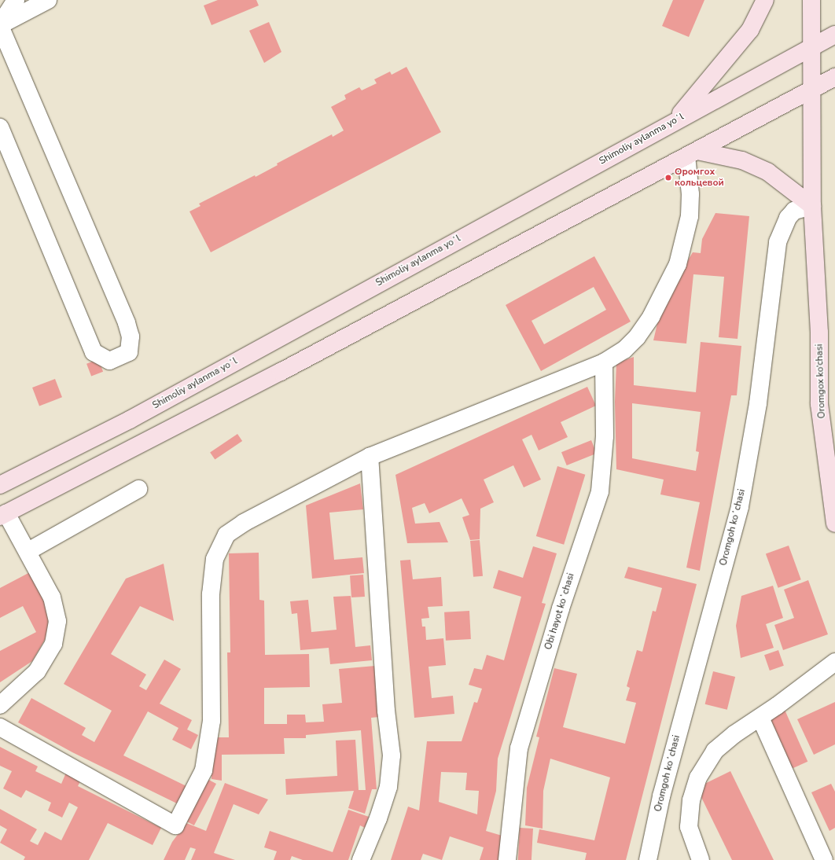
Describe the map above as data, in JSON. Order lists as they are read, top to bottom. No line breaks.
{"streets":{"main road":["Shimoliy aylanma yoʻl","Oromgox ko‘chasi"],"street":["Oromgoh koʻchasi","Obi hayot koʻchasi"]},"crossings":[["Shimoliy aylanma yoʻl","Oromgox ko‘chasi"],["Oromgox ko‘chasi","Oromgoh koʻchasi"]],"places":["Оромгох кольцевой"]}
